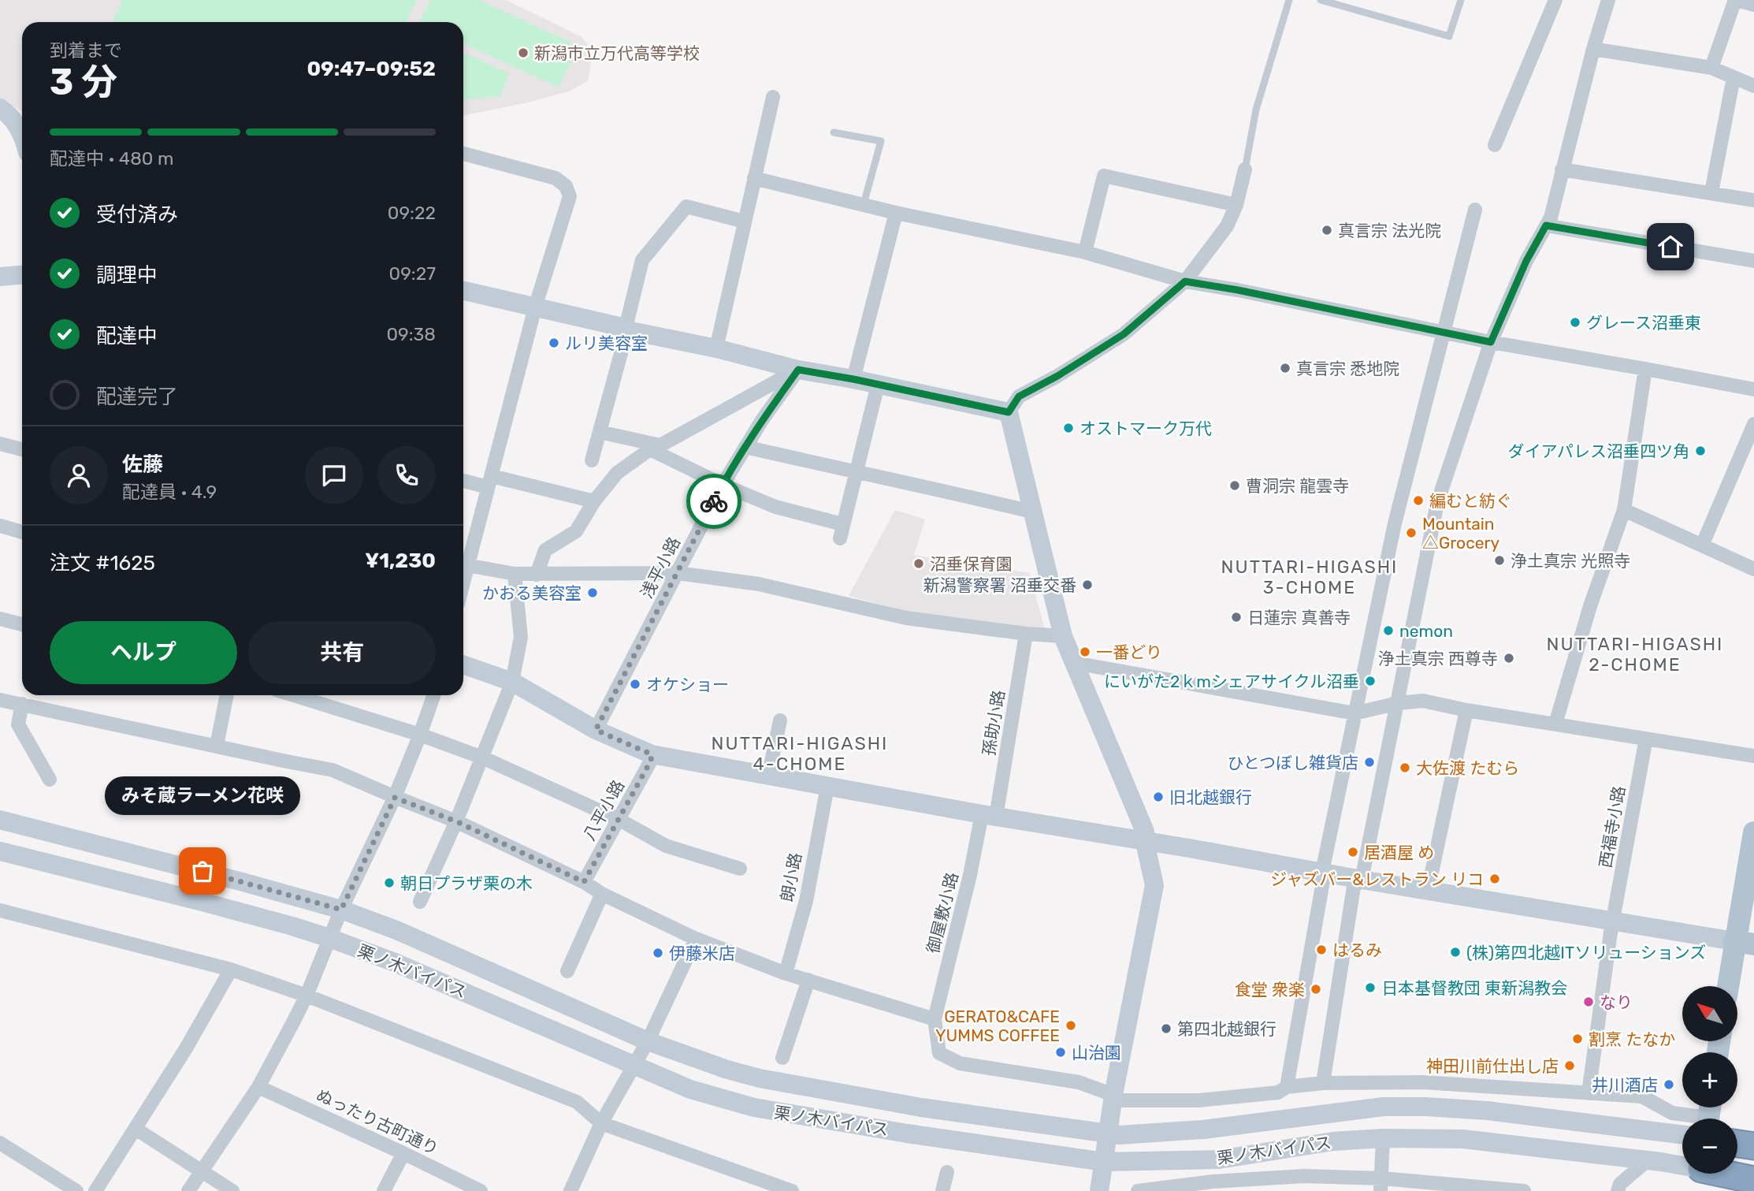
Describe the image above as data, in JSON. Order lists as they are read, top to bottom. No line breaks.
{"streets":{"main road":["栗ノ木バイパス"],"street":["浅平小路","孫助小路","八平小路","西福寺小路","朗小路","御屋敷小路","ぬったり古町通り"]},"districts":["NUTTARI-HIGASHI 3-CHOME","NUTTARI-HIGASHI 2-CHOME","NUTTARI-HIGASHI 4-CHOME"],"places":["新潟市立万代高等学校","真言宗 法光院","グレース沼垂東","ルリ美容室","真言宗 悉地院","オストマーク万代","ダイアパレス沼垂四ツ角","曹洞宗 龍雲寺","編むと紡ぐ","Mountain △Grocery","浄土真宗 光照寺","沼垂保育園","新潟警察署 沼垂交番","かおる美容室","日蓮宗 真善寺","nemon","一番どり","浄土真宗 西尊寺","にいがた2ｋmシェアサイクル沼垂","オケショー","ひとつぼし雑貨店","大佐渡 たむら","旧北越銀行","居酒屋 め","みそ蔵ラーメン花咲","ジャズバー&レストラン リコ","朝日プラザ栗の木","はるみ","(株)第四北越ITソリューションズ","伊藤米店","日本基督教団 東新潟教会","食堂 衆楽","なり","GERATO&CAFE YUMMS COFFEE","第四北越銀行","割烹 たなか","山治園","神田川前仕出し店","井川酒店"],"north":"top left","page":{"heading":["3 分","到着まで","09:47–09:52"],"panel":["佐藤","配達員 · 4.9","注文 #1625","¥1,230"],"bar":"配達中 · 480 m","list":[["受付済み","09:22"],["調理中","09:27"],["配達中","09:38"],"配達完了"],"buttons":["ヘルプ","共有"],"bubble":"みそ蔵ラーメン花咲","map_buttons":["+","−"]}}
